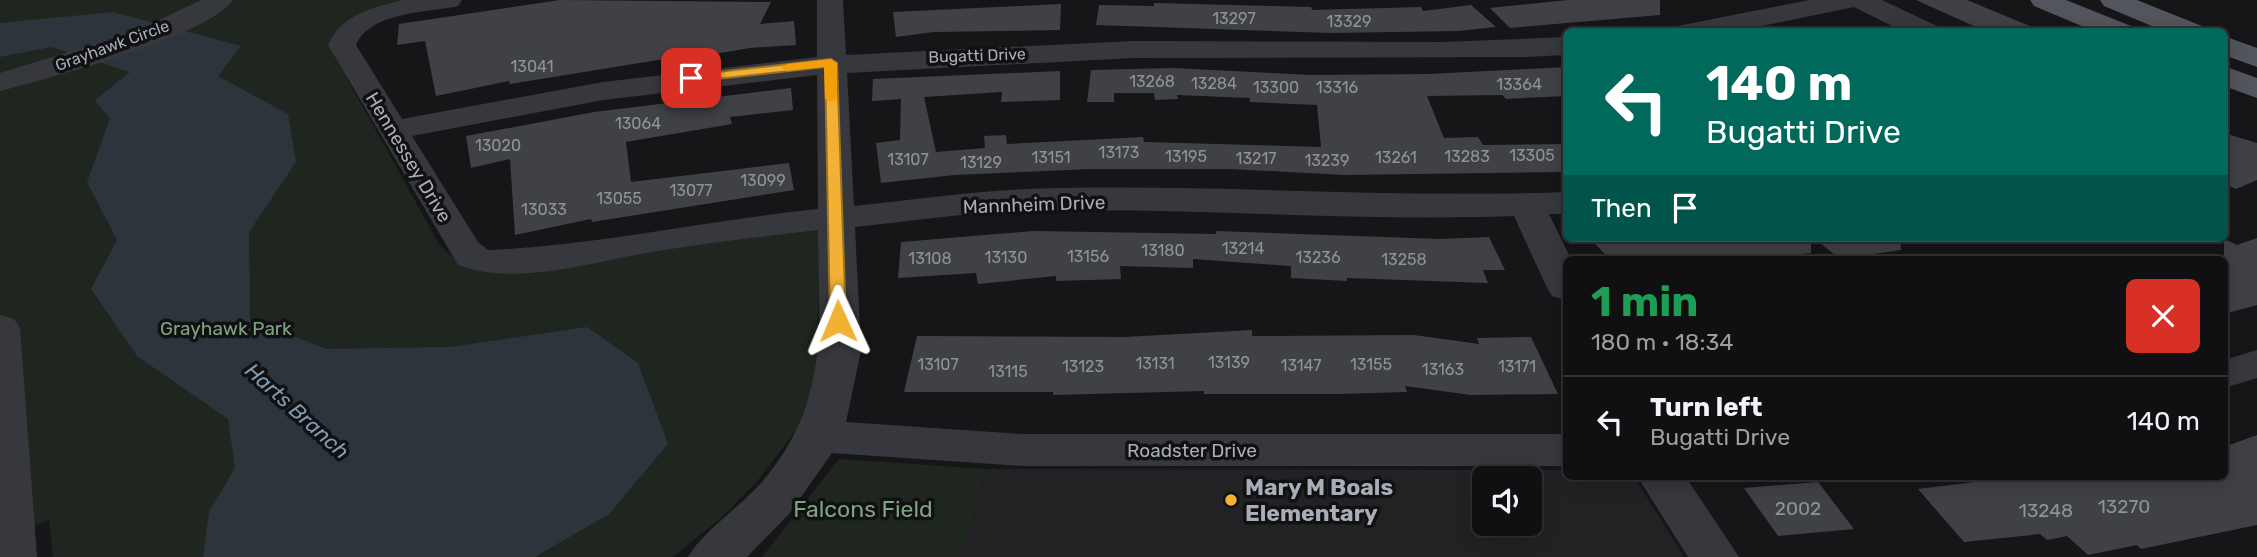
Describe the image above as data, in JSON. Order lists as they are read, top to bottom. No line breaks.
{"streets":{"street":["Grayhawk Circle","Bugatti Drive","Hennessey Drive","Mannheim Drive","Roadster Drive"]},"crossings":[["Bugatti Drive","Hennessey Drive"],["Hennessey Drive","Mannheim Drive"]],"water":["Harts Branch"],"parks":["Grayhawk Park","Falcons Field"],"places":["Mary M Boals Elementary"],"house_numbers":["13297","13329","13041","13268","13284","13364","13300","13316","13064","13020","13173","13305","13195","13283","13151","13261","13217","13107","13239","13129","13099","13077","13055","13033","13214","13180","13156","13130","13236","13108","13258","13139","13131","13107","13155","13147","13123","13171","13163","13115","13270","2002","13248"],"page":{"turn":["140 m","Bugatti Drive"],"then":"Then","heading":["1 min","180 m · 18:34"],"list":[{"name":"Turn left","note":"Bugatti Drive","value":"140 m"}]}}
